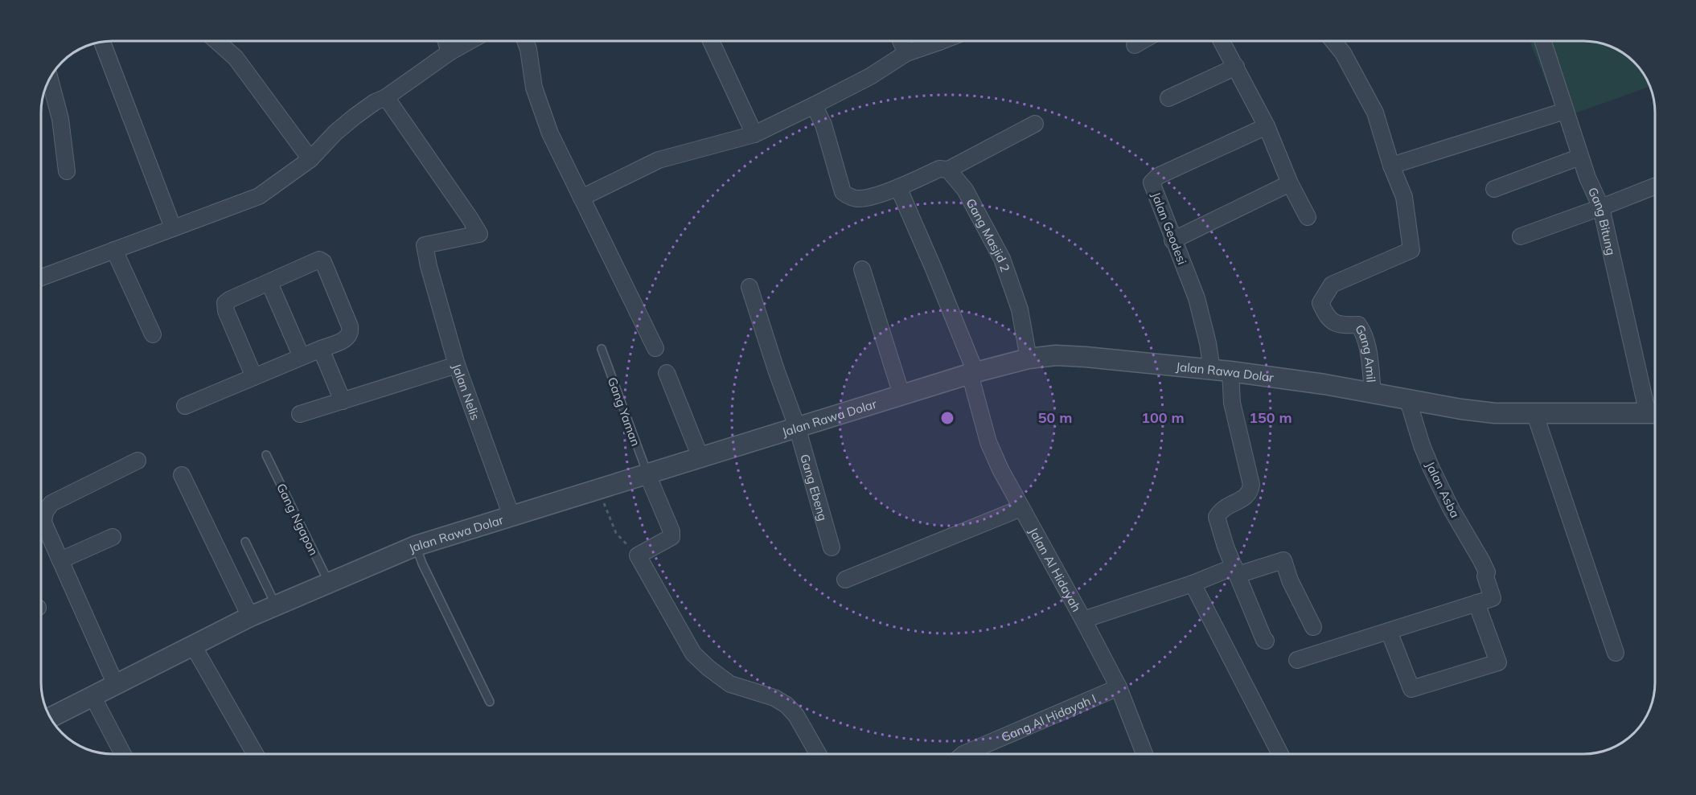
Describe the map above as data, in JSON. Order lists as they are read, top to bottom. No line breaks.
{"streets":{"street":["Gang Bitung","Jalan Geodesi","Gang Masjid 2","Gang Amil","Jalan Rawa Dolar","Jalan Nelis","Gang Ebeng","Jalan Asba","Jalan Al Hidayah","Gang Al Hidayah I"],"lane":["Gang Yaman","Gang Ngapon"]},"crossings":[["Gang Bitung","Jalan Rawa Dolar"],["Jalan Geodesi","Jalan Rawa Dolar"],["Gang Masjid 2","Jalan Rawa Dolar"],["Gang Amil","Jalan Rawa Dolar"],["Jalan Rawa Dolar","Jalan Nelis"],["Jalan Rawa Dolar","Gang Yaman"],["Jalan Rawa Dolar","Gang Ebeng"],["Jalan Rawa Dolar","Jalan Asba"],["Jalan Rawa Dolar","Gang Ngapon"],["Jalan Rawa Dolar","Jalan Al Hidayah"],["Jalan Al Hidayah","Gang Al Hidayah I"]],"rings":["50 m","100 m","150 m"]}
